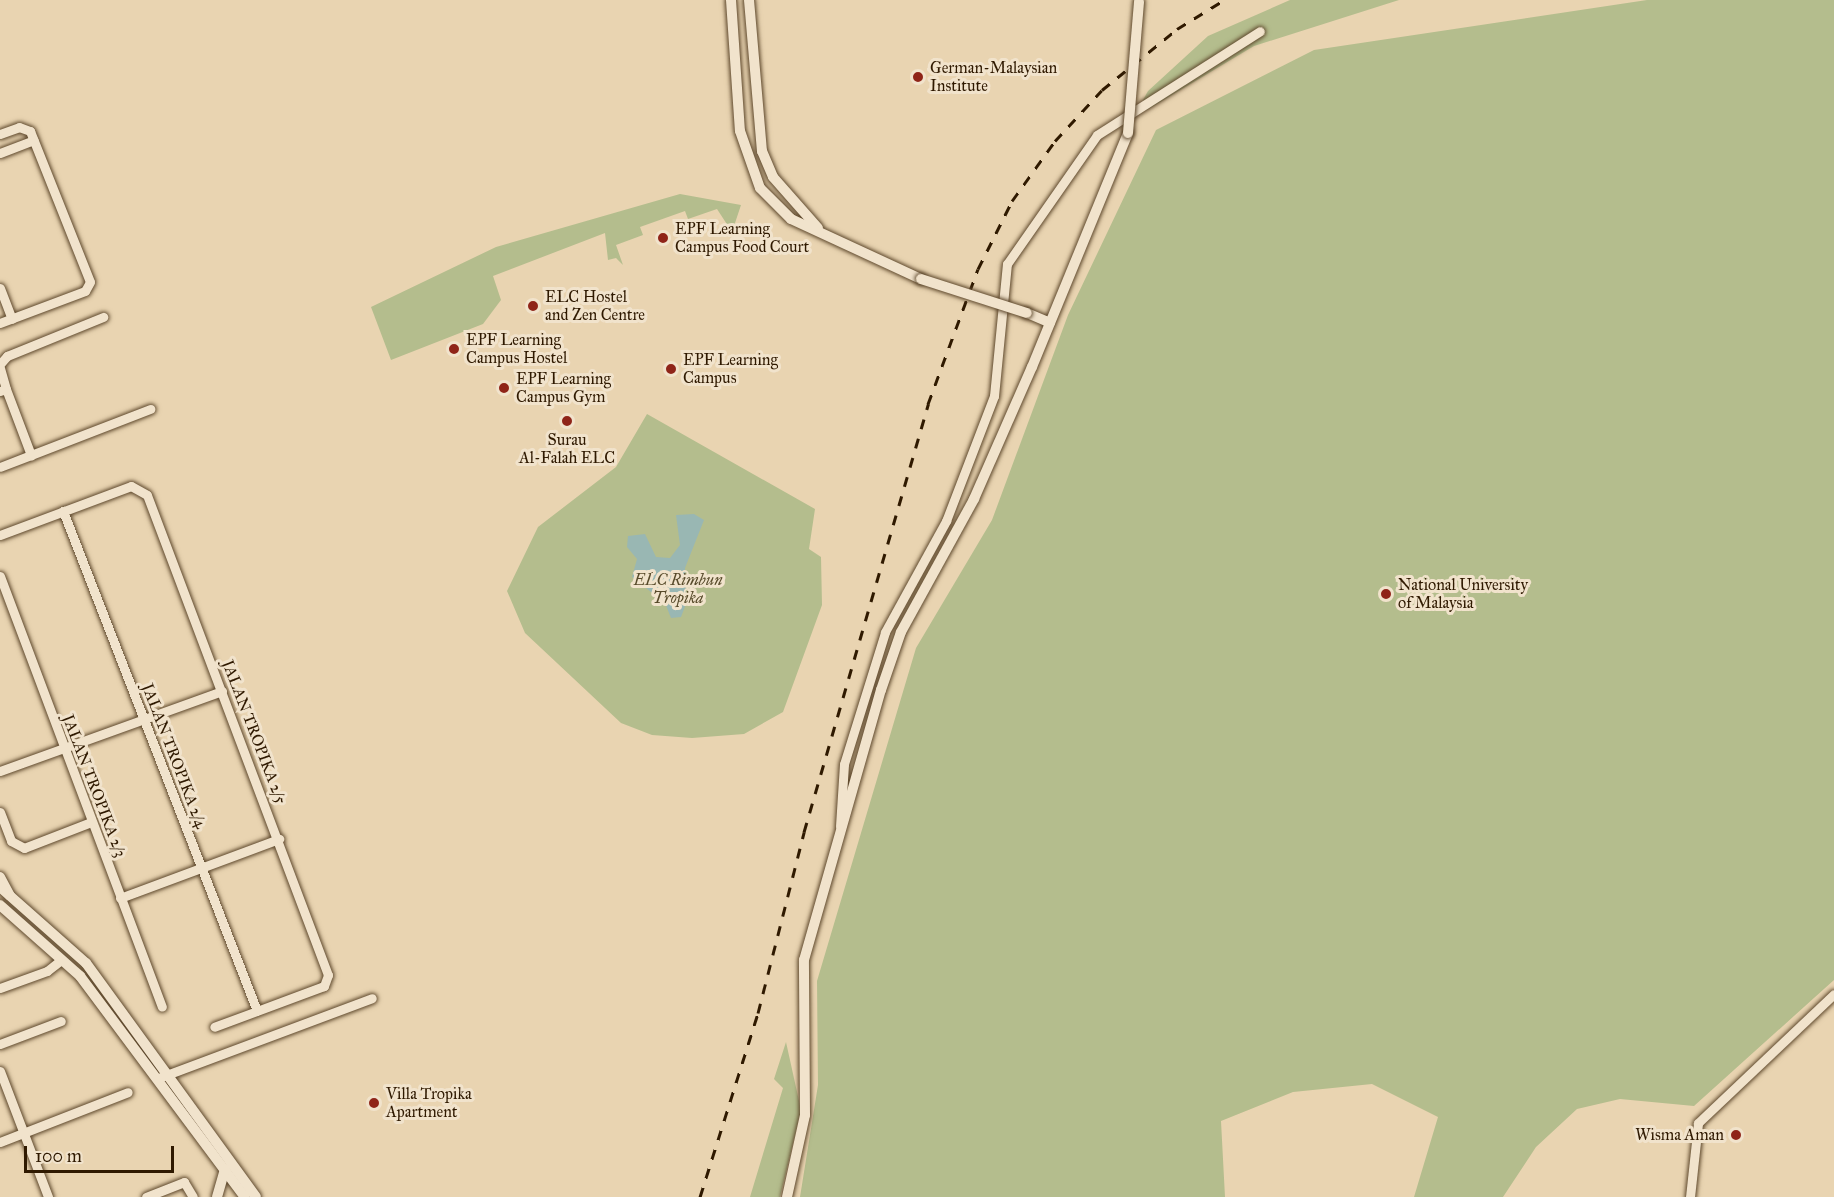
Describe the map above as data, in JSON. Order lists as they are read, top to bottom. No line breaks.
{"streets":{"street":["JALAN TROPIKA 2/5","JALAN TROPIKA 2/4","JALAN TROPIKA 2/3"]},"crossings":[["JALAN TROPIKA 2/5","JALAN TROPIKA 2/4"]],"parks":["ELC Rimbun Tropika"],"places":["German-Malaysian Institute","EPF Learning Campus Food Court","ELC Hostel and Zen Centre","EPF Learning Campus Hostel","EPF Learning Campus","EPF Learning Campus Gym","Surau Al-Falah ELC","National University of Malaysia","Villa Tropika Apartment","Wisma Aman"],"scale_bar":"100 m"}
